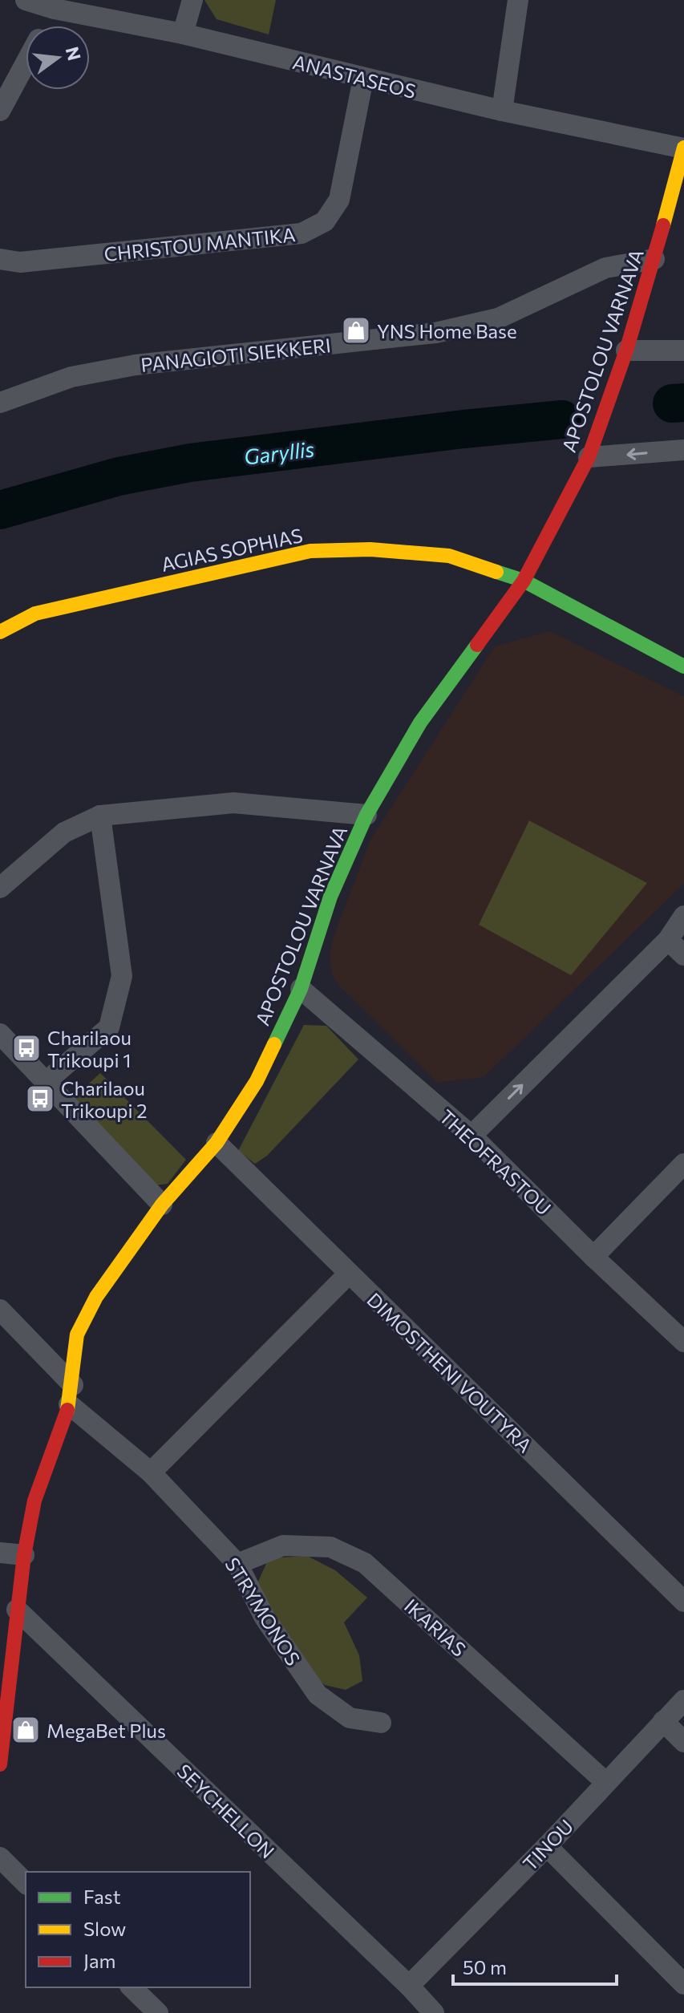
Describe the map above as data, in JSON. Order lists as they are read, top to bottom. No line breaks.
{"streets":{"main road":["APOSTOLOU VARNAVA","AGIAS SOPHIAS"],"street":["ANASTASEOS","CHRISTOU MANTIKA","PANAGIOTI SIEKKERI","THEOFRASTOU","DIMOSTHENI VOUTYRA","STRYMONOS","IKARIAS","SEYCHELLON","TINOU"]},"crossings":[["ANASTASEOS","CHRISTOU MANTIKA"],["ANASTASEOS","APOSTOLOU VARNAVA"],["APOSTOLOU VARNAVA","PANAGIOTI SIEKKERI"],["APOSTOLOU VARNAVA","AGIAS SOPHIAS"],["APOSTOLOU VARNAVA","THEOFRASTOU"],["APOSTOLOU VARNAVA","DIMOSTHENI VOUTYRA"],["APOSTOLOU VARNAVA","STRYMONOS"],["APOSTOLOU VARNAVA","SEYCHELLON"],["STRYMONOS","IKARIAS"],["IKARIAS","TINOU"],["SEYCHELLON","TINOU"]],"water":["Garyllis"],"places":{"shop":["YNS Home Base","MegaBet Plus"],"bus stop":["Charilaou Trikoupi 1","Charilaou Trikoupi 2"]},"legend":["Fast","Slow","Jam"],"scale_bar":"50 m","north":"right"}
